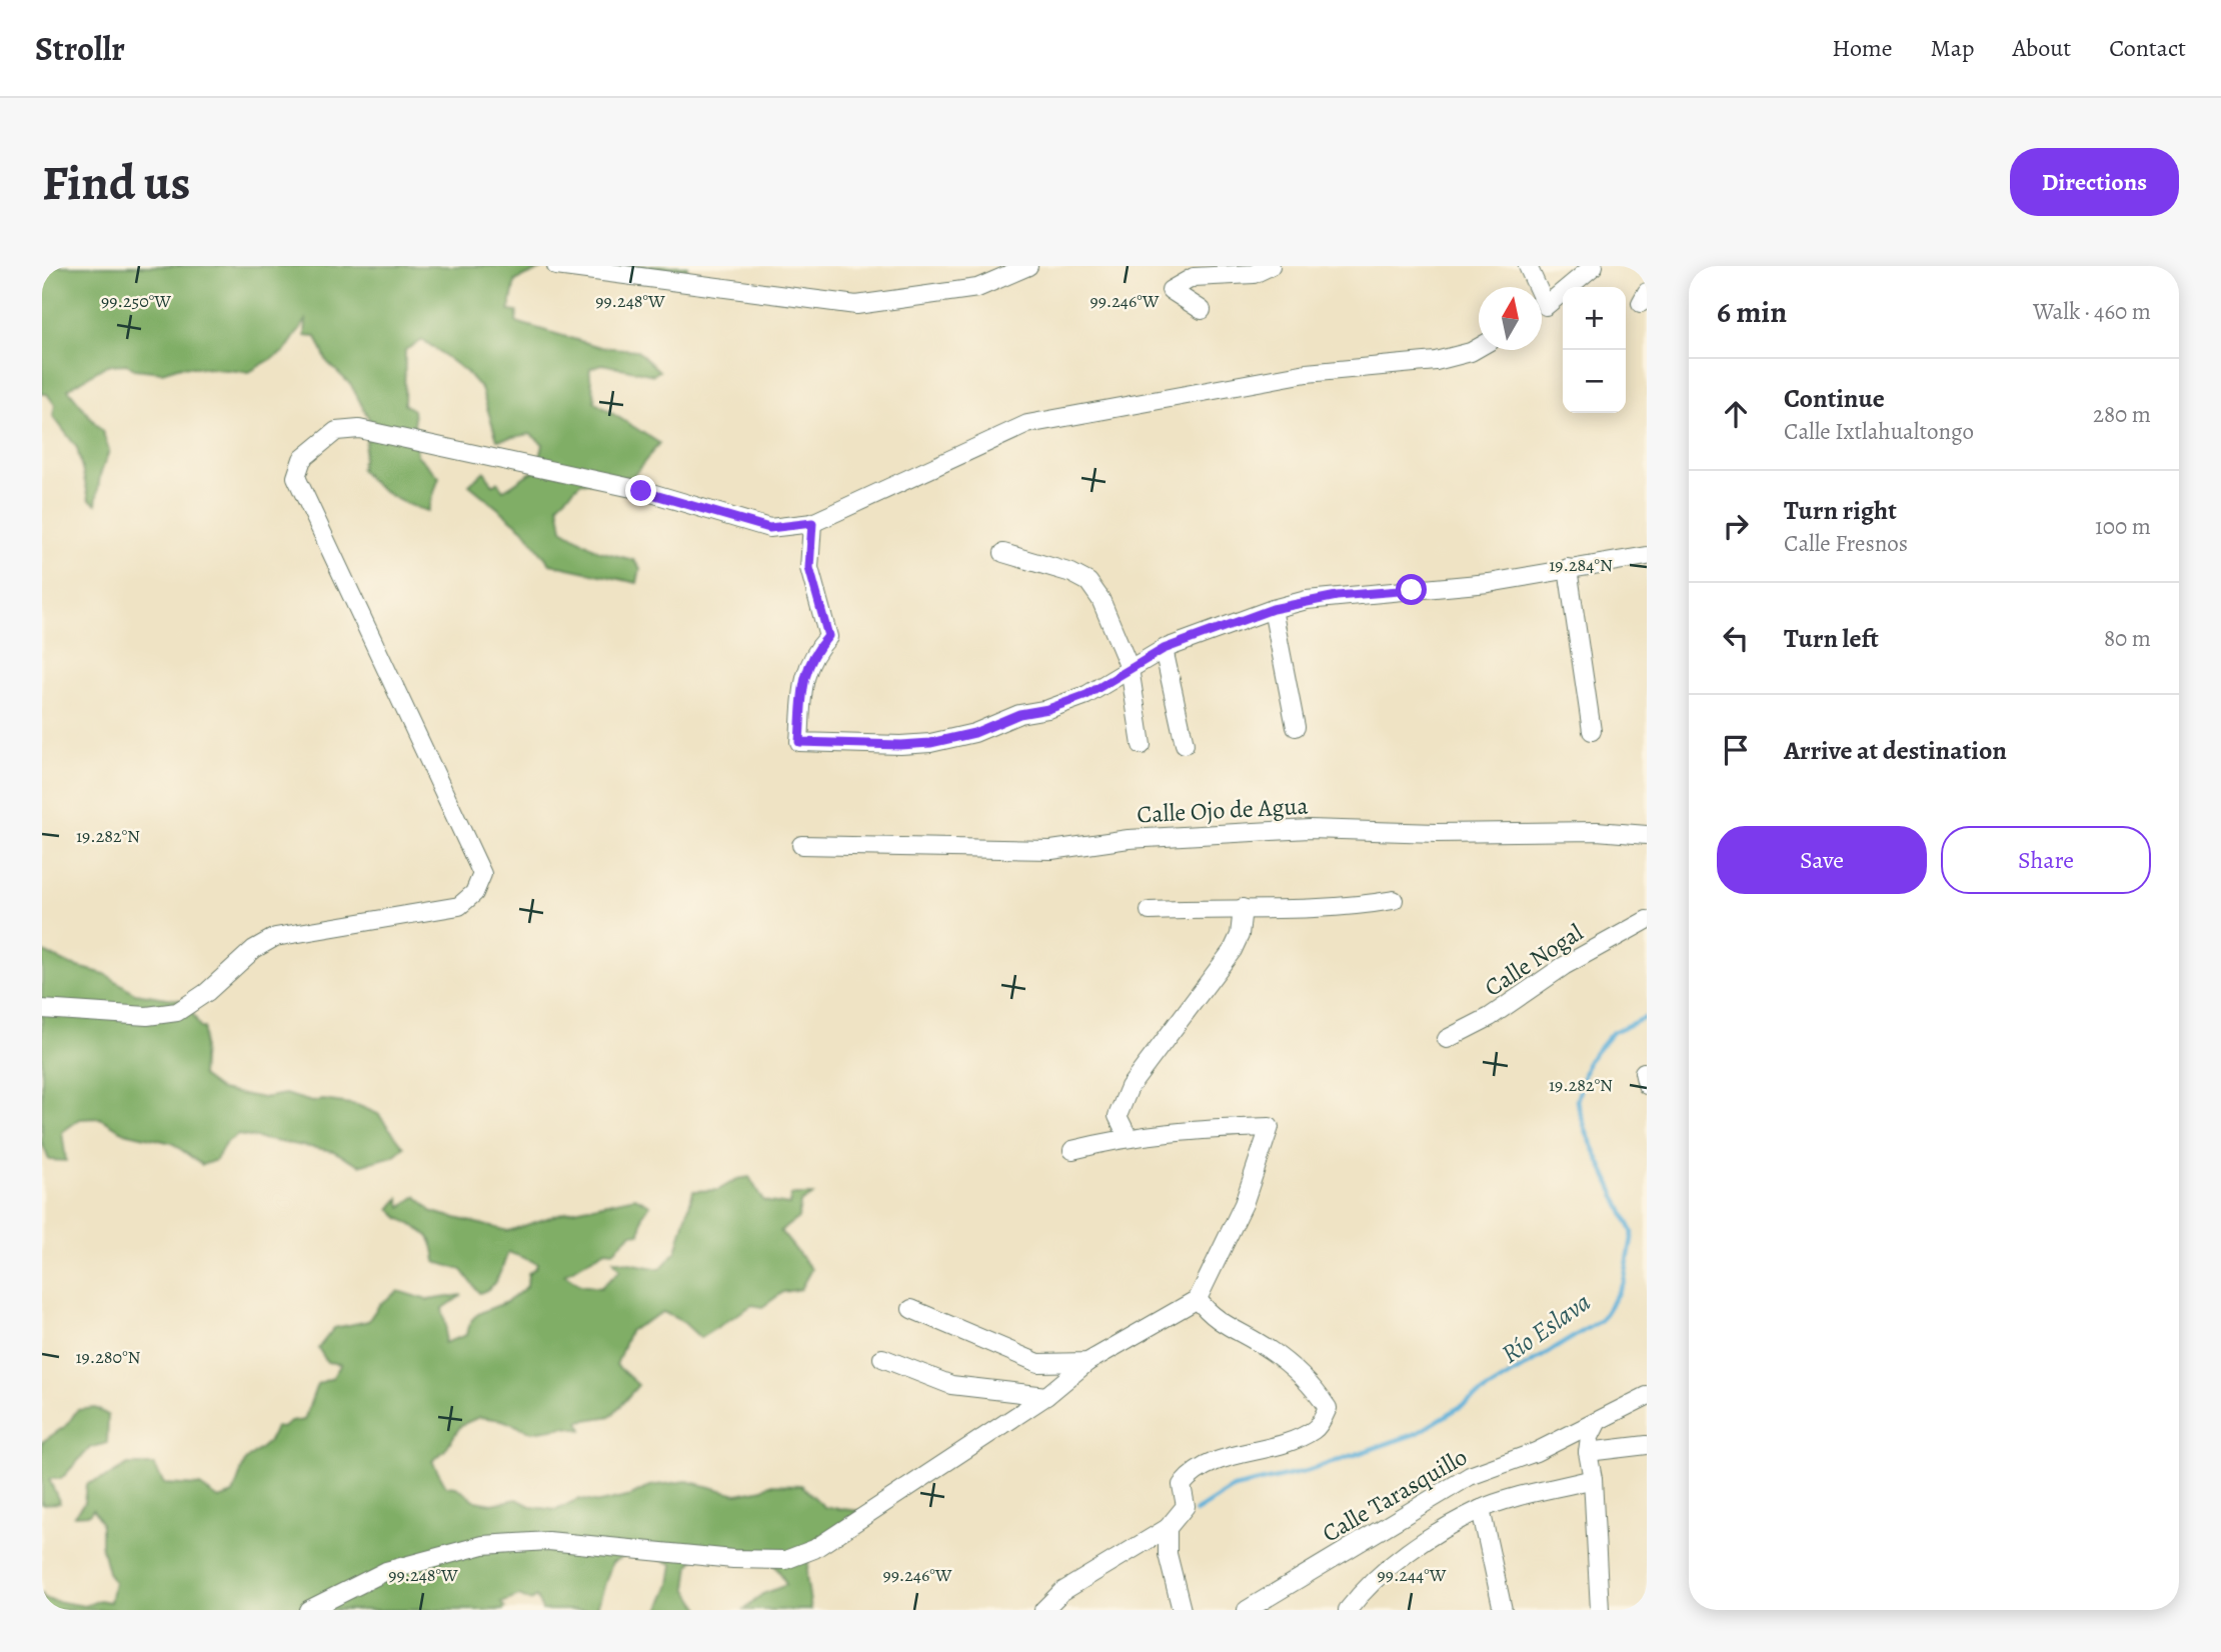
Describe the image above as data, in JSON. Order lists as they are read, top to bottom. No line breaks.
{"streets":{"street":["Calle Ojo de Agua","Calle Nogal","Calle Tarasquillo"]},"water":["Río Eslava"],"north":"top","page":{"header":"Strollr","nav":["Home","Map","About","Contact"],"buttons":["Directions",["Save","Share"]],"title":"Find us","heading":["6 min","Walk · 460 m"],"map_buttons":["+","−"],"list":[["Continue","Calle Ixtlahualtongo","280 m"],["Turn right","Calle Fresnos","100 m"],["Turn left","80 m"],"Arrive at destination"]},"coordinates":["99.250°W","99.248°W","99.246°W","19.284°N","19.282°N","19.280°N","99.244°W"]}
